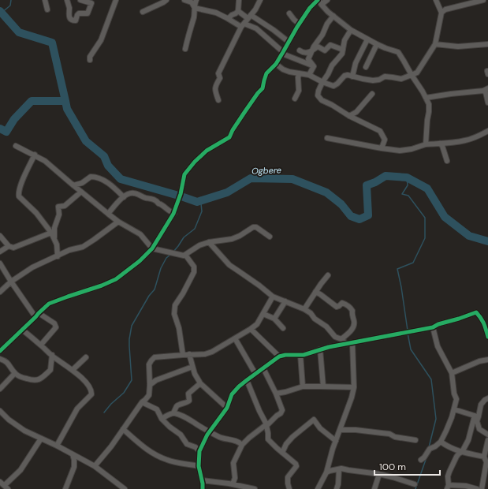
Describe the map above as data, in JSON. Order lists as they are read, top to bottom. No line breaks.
{"water":["Ogbere"],"scale_bar":"100 m"}
